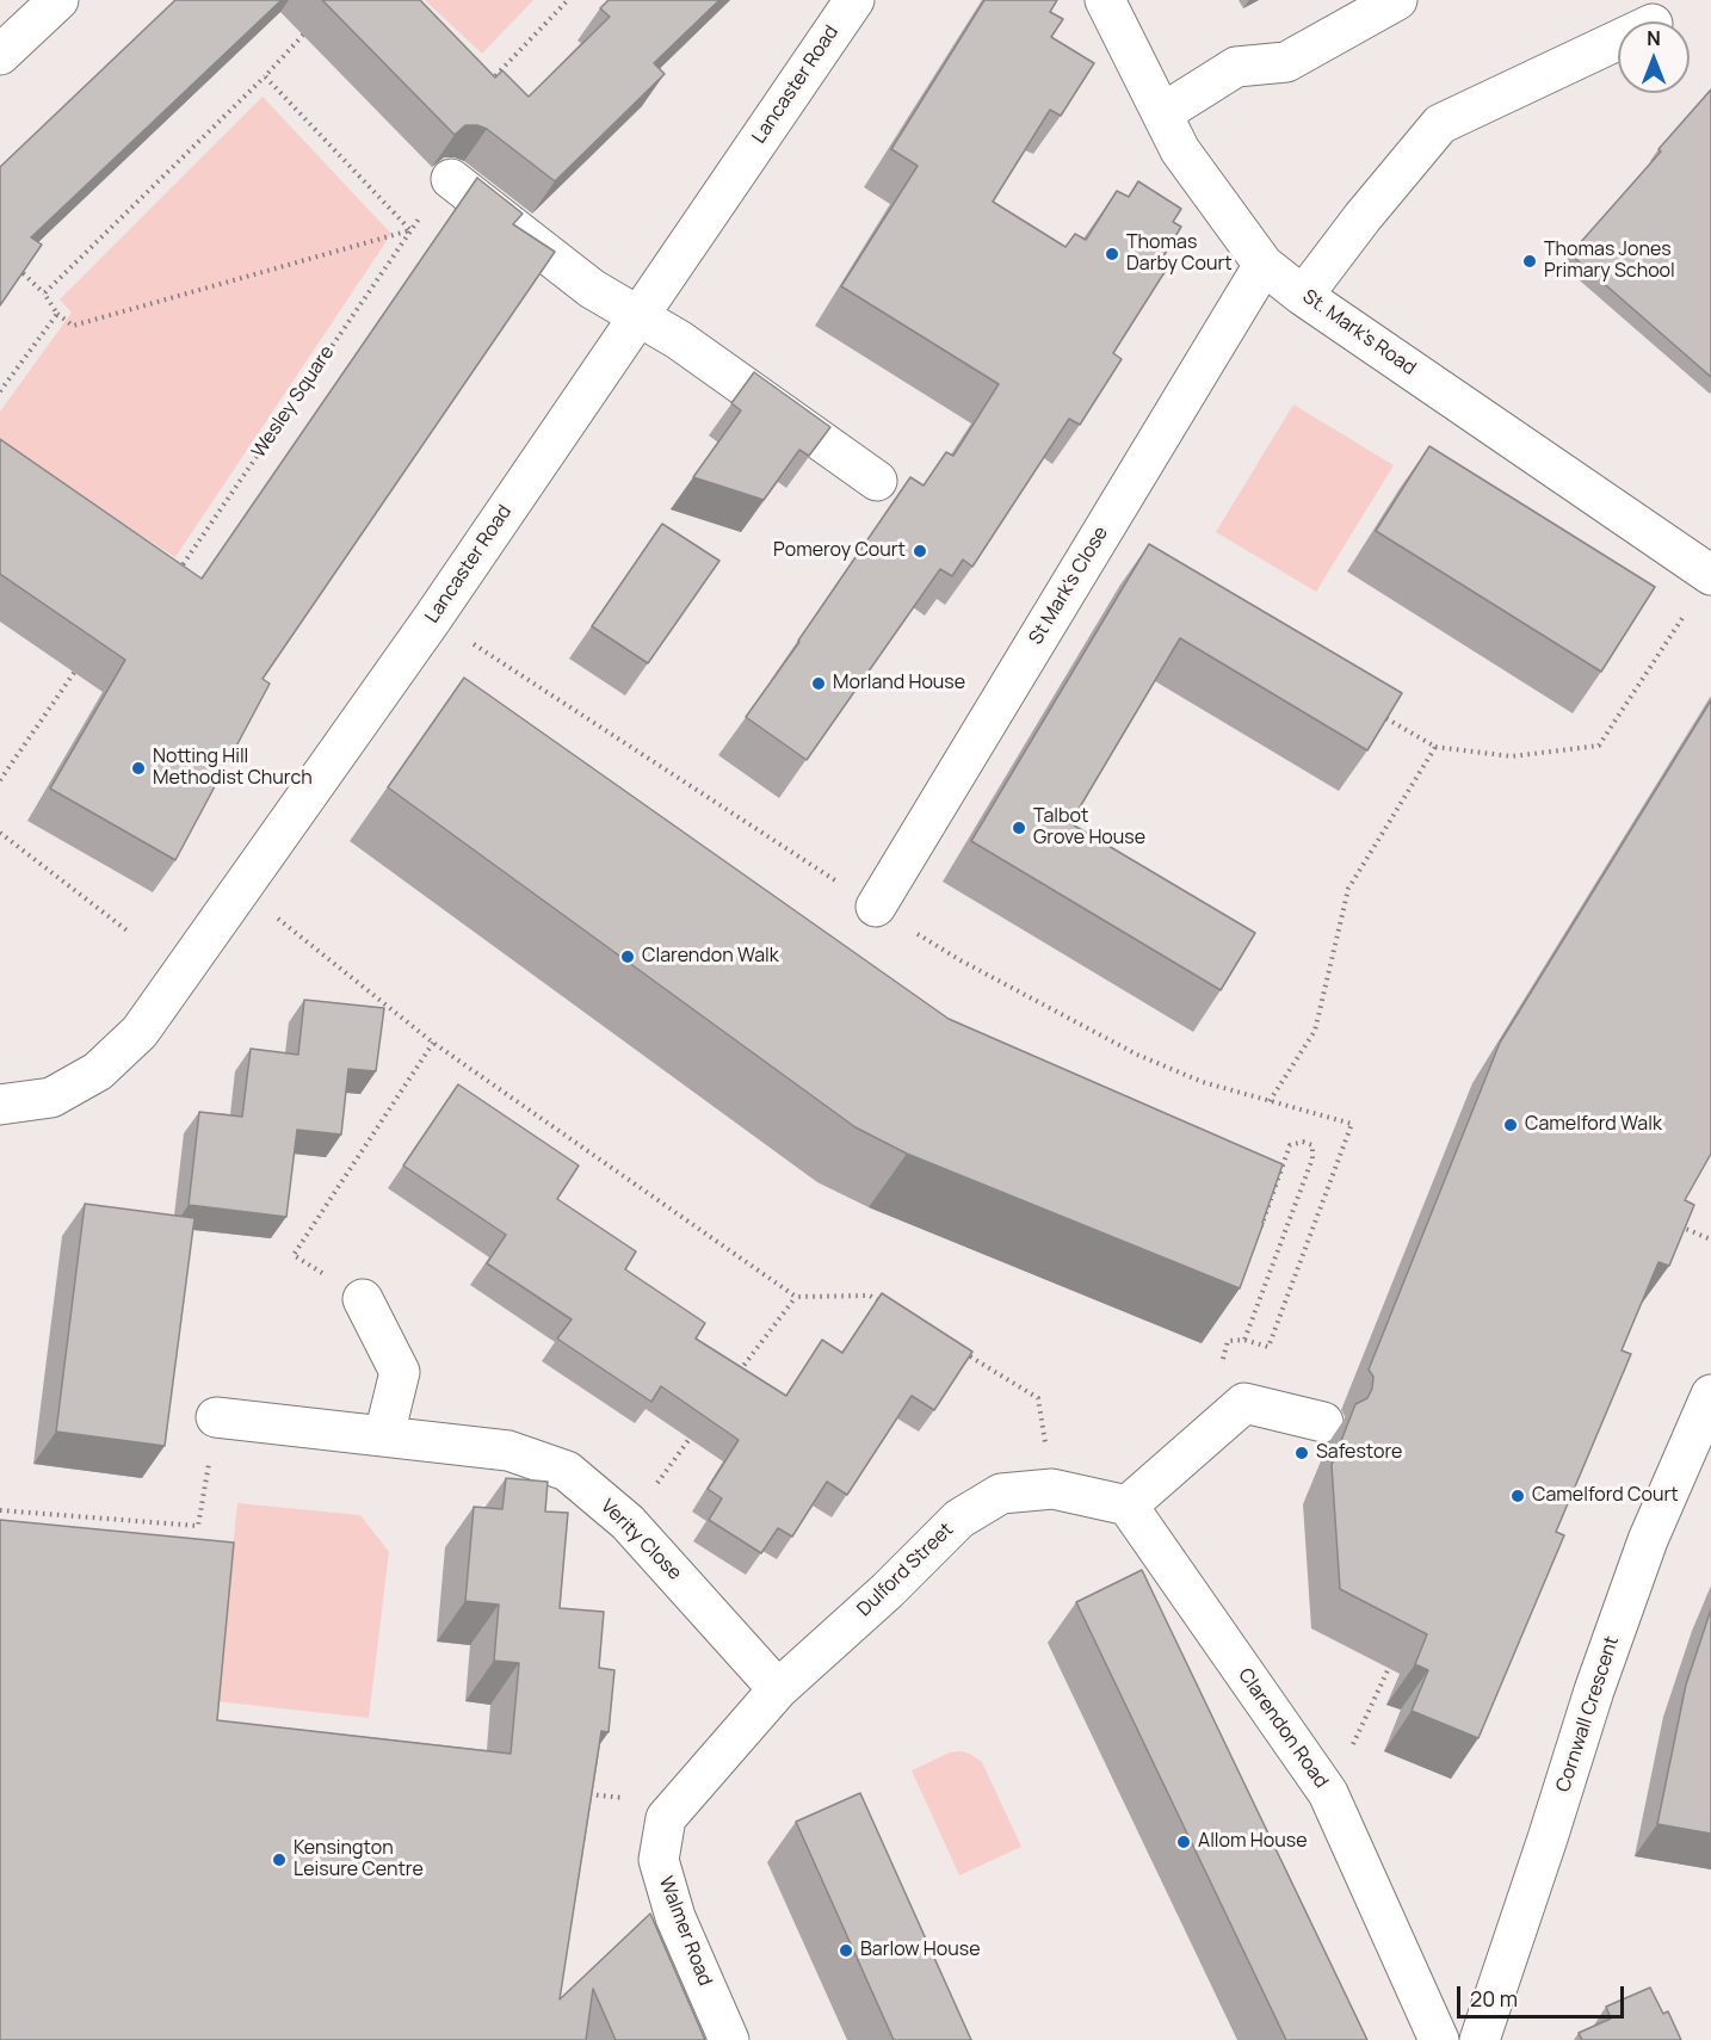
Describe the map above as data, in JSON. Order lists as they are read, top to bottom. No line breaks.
{"streets":{"street":["Lancaster Road","St. Mark's Road","St Mark's Close","Verity Close","Dulford Street","Cornwall Crescent","Clarendon Road","Walmer Road"],"path":["Wesley Square"]},"crossings":[["St. Mark's Road","St Mark's Close"],["Verity Close","Dulford Street"],["Verity Close","Walmer Road"],["Dulford Street","Walmer Road"]],"places":["Thomas Darby Court","Thomas Jones Primary School","Pomeroy Court","Morland House","Notting Hill Methodist Church","Talbot Grove House","Clarendon Walk","Camelford Walk","Safestore","Camelford Court","Allom House","Kensington Leisure Centre","Barlow House"],"scale_bar":"20 m","north":"top"}
